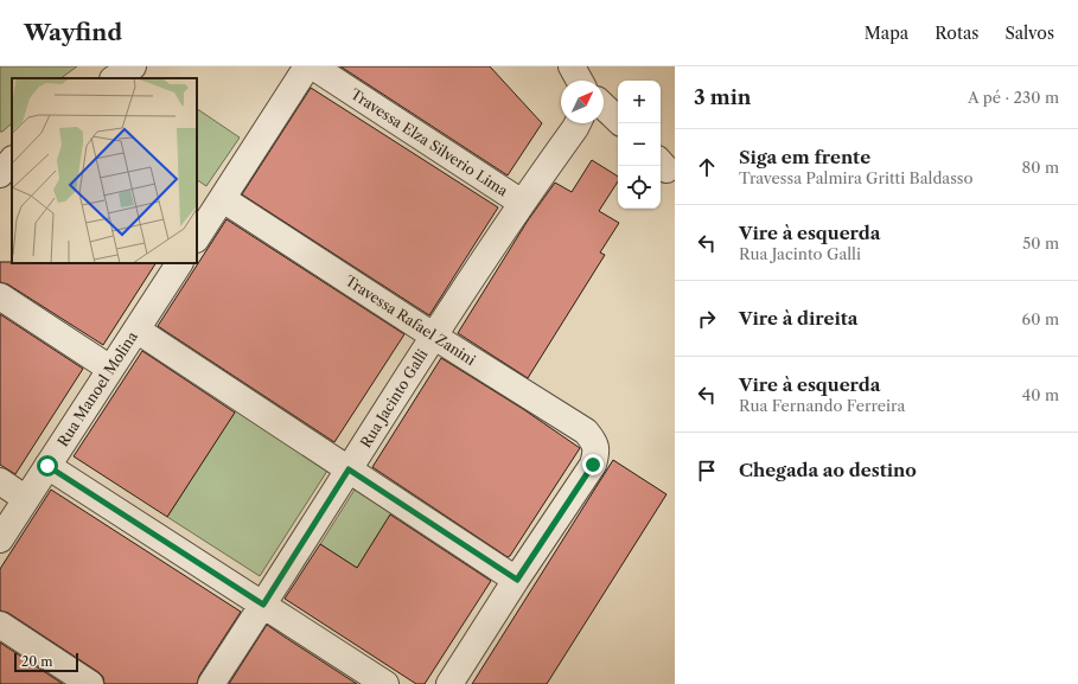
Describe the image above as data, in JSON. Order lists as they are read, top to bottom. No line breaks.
{"streets":{"street":["Travessa Elza Silverio Lima","Travessa Rafael Zanini","Rua Manoel Molina","Rua Jacinto Galli"]},"crossings":[["Travessa Elza Silverio Lima","Rua Jacinto Galli"],["Travessa Rafael Zanini","Rua Jacinto Galli"]],"scale_bar":"20 m","north":"top right","page":{"header":"Wayfind","nav":["Mapa","Rotas","Salvos"],"heading":["3 min","A pé · 230 m"],"map_buttons":["+","−"],"list":[["Siga em frente","Travessa Palmira Gritti Baldasso","80 m"],["Vire à esquerda","Rua Jacinto Galli","50 m"],["Vire à direita","60 m"],["Vire à esquerda","Rua Fernando Ferreira","40 m"],"Chegada ao destino"],"scale":"20 m"}}
